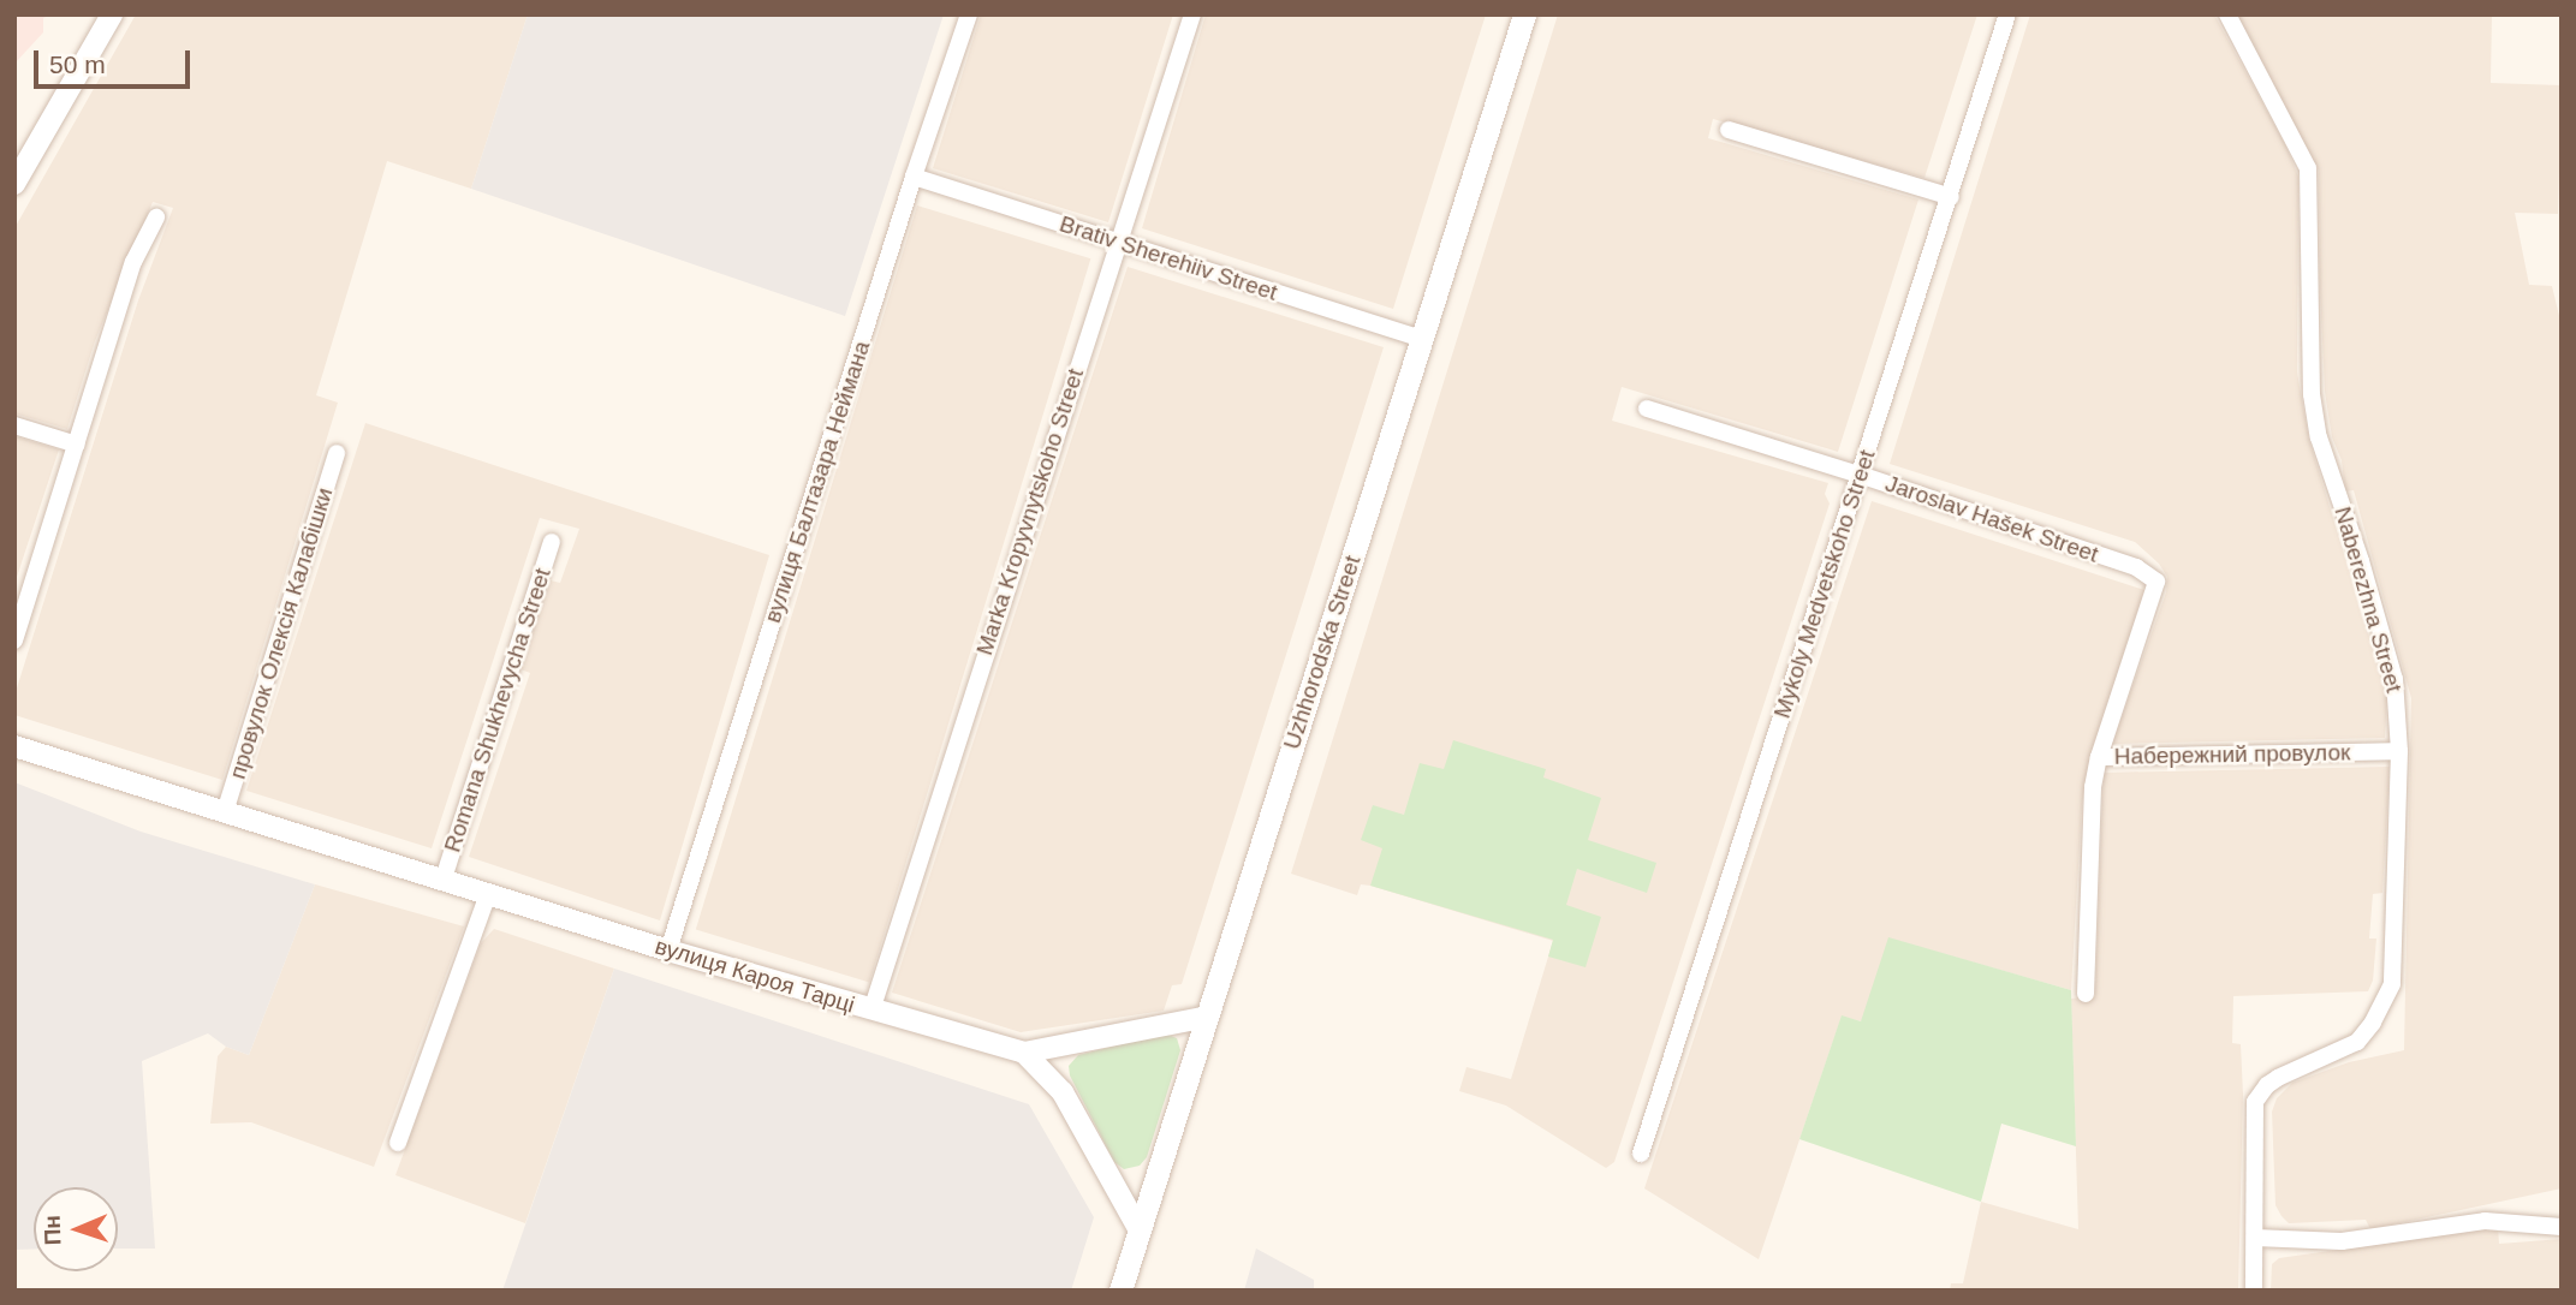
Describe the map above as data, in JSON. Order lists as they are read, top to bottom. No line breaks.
{"streets":{"main road":["Uzhhorodska Street"],"street":["Brativ Sherehiiv Street","вулиця Балтазара Неймана","Marka Kropyvnytskoho Street","Jaroslav Hašek Street","Mykoly Medvetskoho Street","Naberezhna Street","провулок Олексія Калабішки","Romana Shukhevycha Street","Набережний провулок","вулиця Кароя Тарці"]},"crossings":[["Brativ Sherehiiv Street","вулиця Балтазара Неймана"],["Brativ Sherehiiv Street","Marka Kropyvnytskoho Street"],["Brativ Sherehiiv Street","Uzhhorodska Street"],["вулиця Балтазара Неймана","вулиця Кароя Тарці"],["Marka Kropyvnytskoho Street","вулиця Кароя Тарці"],["Jaroslav Hašek Street","Mykoly Medvetskoho Street"],["Jaroslav Hašek Street","Набережний провулок"],["Naberezhna Street","Набережний провулок"],["провулок Олексія Калабішки","вулиця Кароя Тарці"],["Uzhhorodska Street","вулиця Кароя Тарці"],["Romana Shukhevycha Street","вулиця Кароя Тарці"]],"scale_bar":"50 m","north":"left"}
